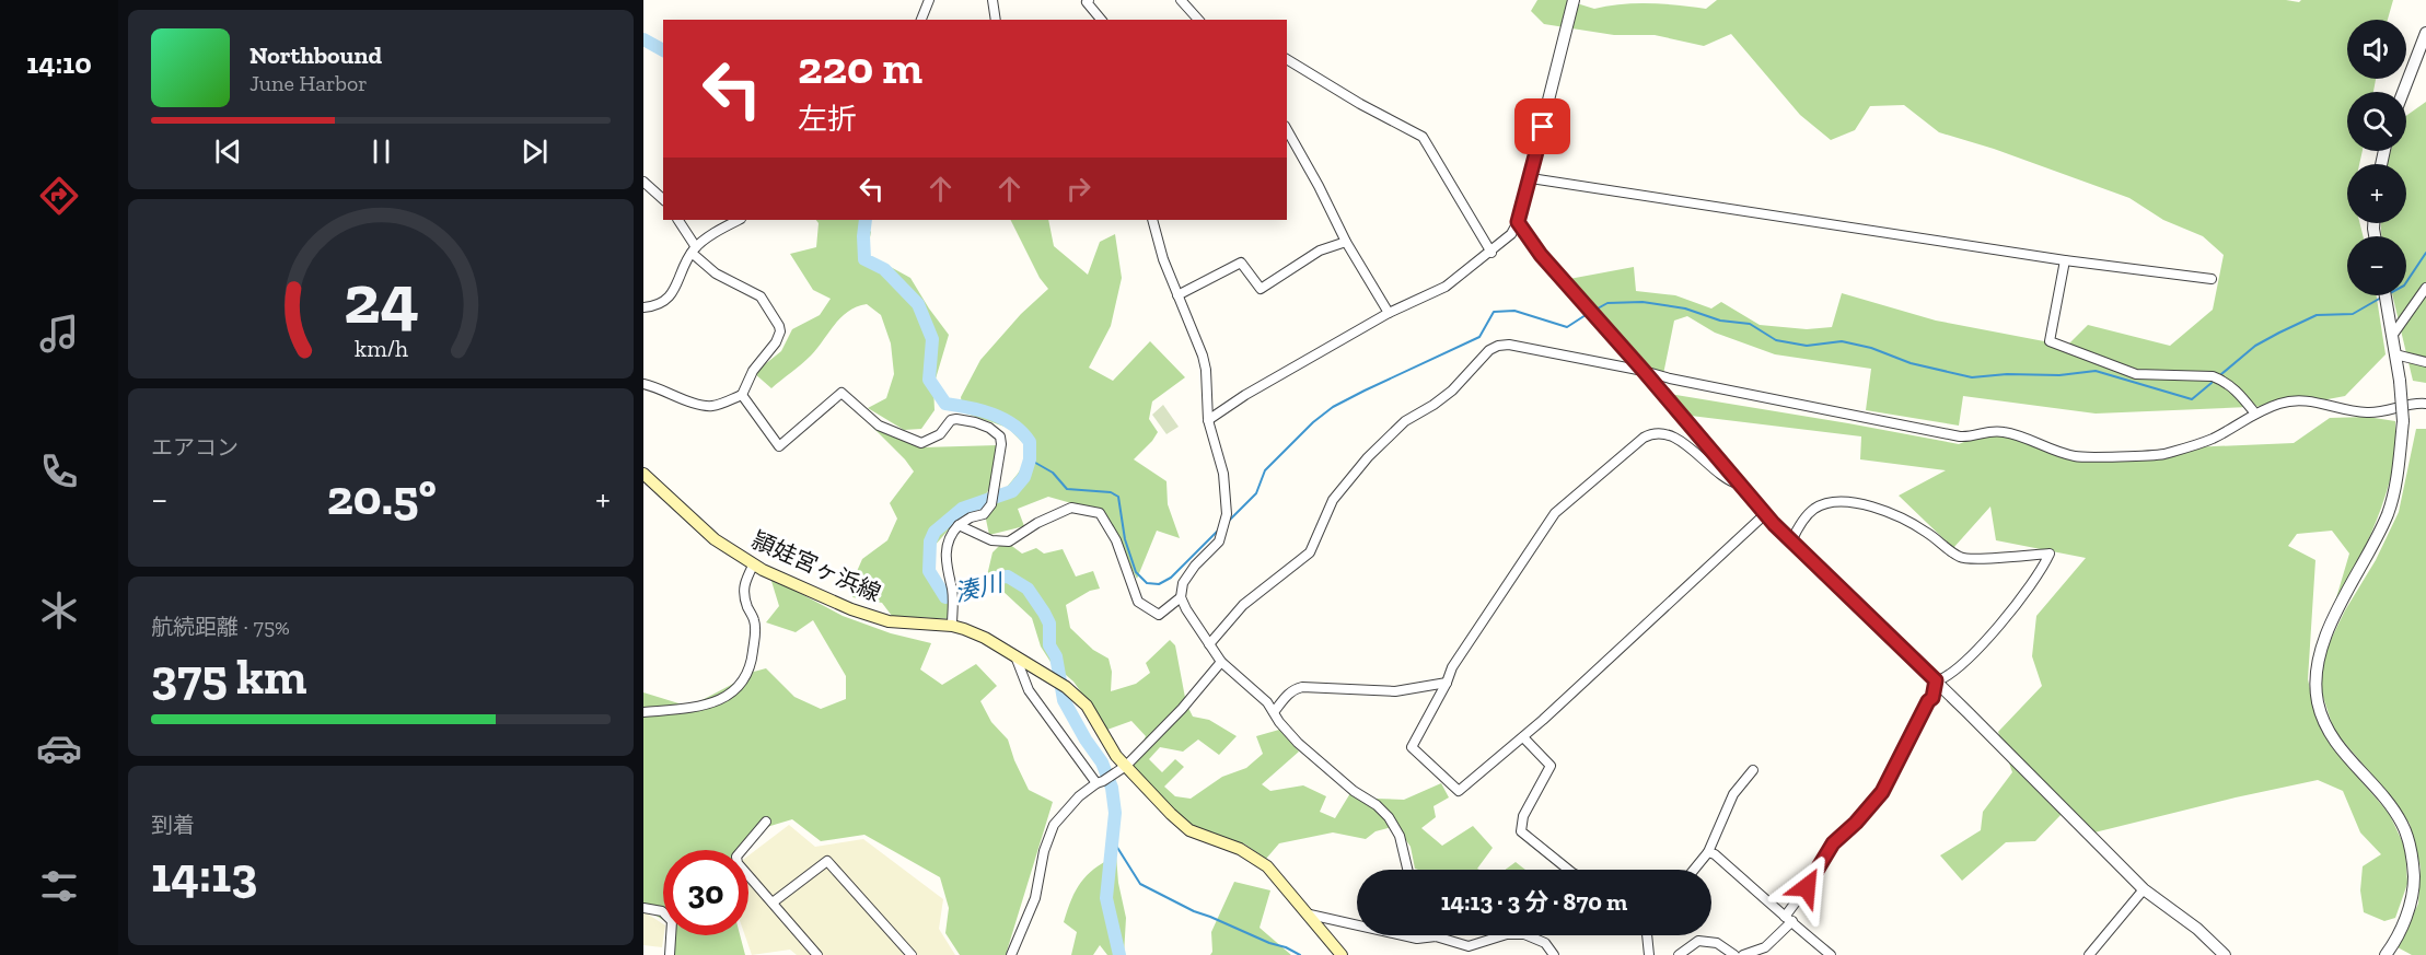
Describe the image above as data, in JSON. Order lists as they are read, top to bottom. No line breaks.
{"streets":{"main road":["頴娃宮ヶ浜線"]},"water":["湊川"],"page":{"tabs":"14:10","map_buttons":["+","−"],"turn":["220 m","左折"],"song":["Northbound","June Harbor"],"tile":["エアコン",["航続距離 · 75%","375 km"],["到着","14:13"]],"heat":["−","20.5°","+"],"limit":"30","trip":"14:13 · 3 分 · 870 m","gauge":["24","km/h"]}}
